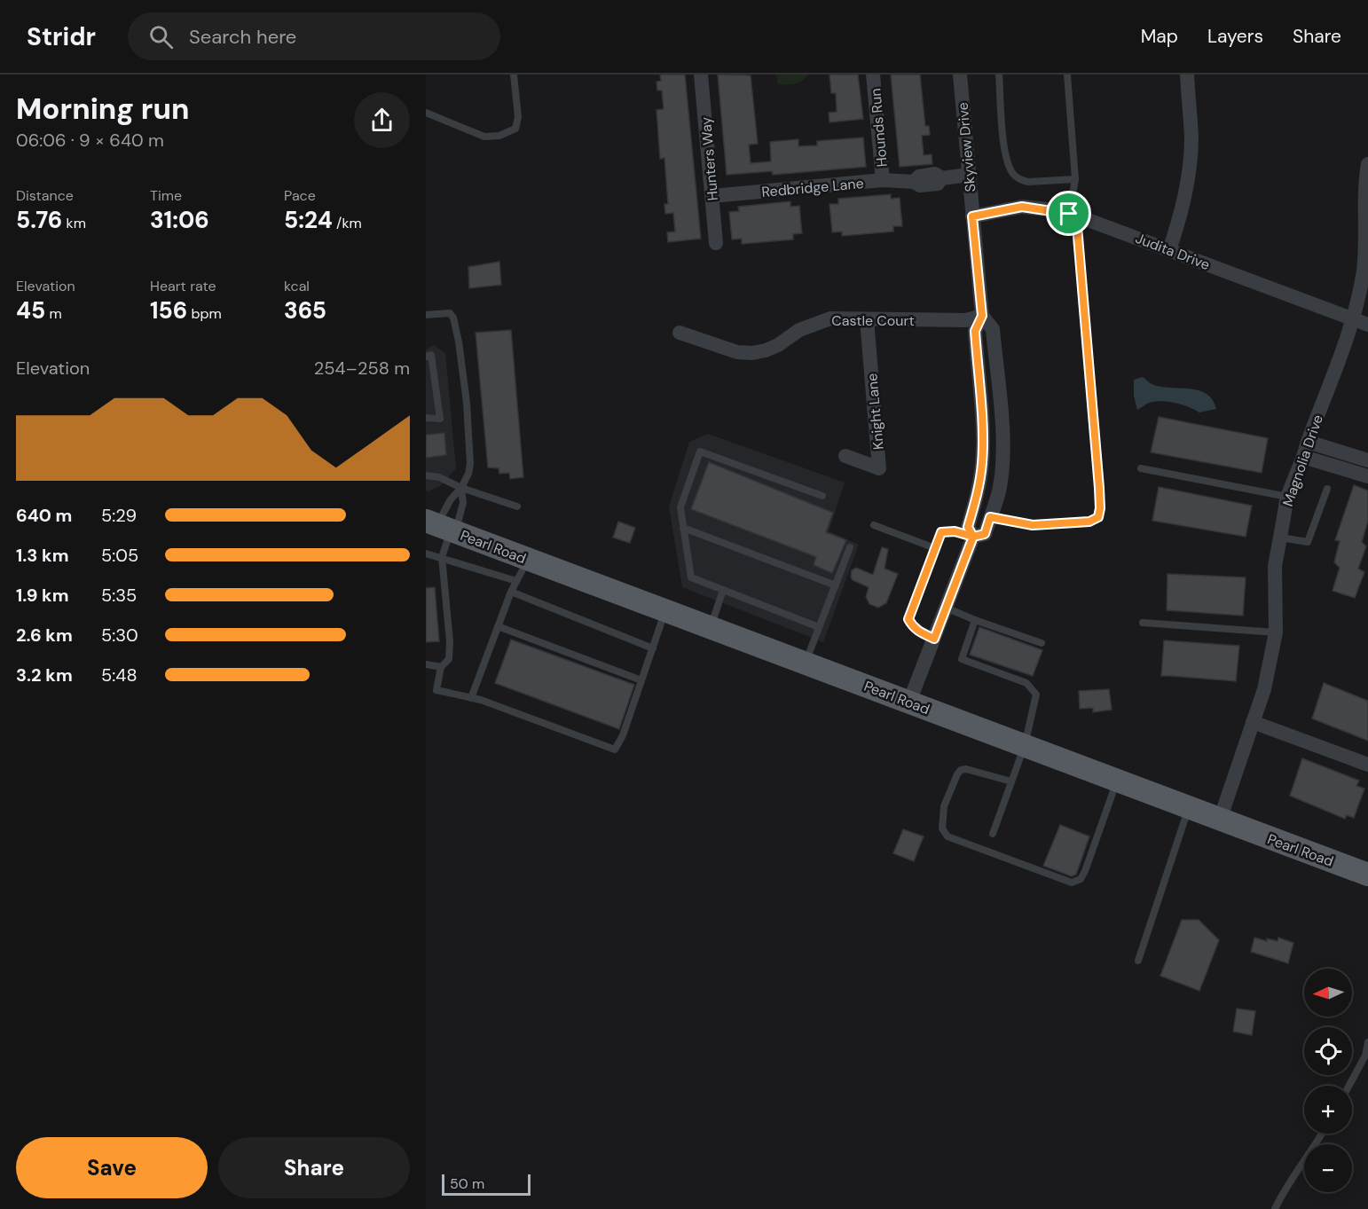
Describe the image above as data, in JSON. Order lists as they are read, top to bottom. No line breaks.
{"streets":{"main road":["Pearl Road"],"street":["Hounds Run","Skyview Drive","Hunters Way","Redbridge Lane","Judita Drive","Castle Court","Knight Lane","Magnolia Drive"]},"crossings":[["Hounds Run","Redbridge Lane"],["Skyview Drive","Redbridge Lane"],["Skyview Drive","Judita Drive"],["Skyview Drive","Castle Court"],["Skyview Drive","Pearl Road"],["Hunters Way","Redbridge Lane"],["Judita Drive","Magnolia Drive"],["Castle Court","Knight Lane"],["Magnolia Drive","Pearl Road"]],"scale_bar":"50 m","north":"left","page":{"header":"Stridr","search":"Search here","nav":["Map","Layers","Share"],"heading":["Morning run","06:06 · 9 × 640 m"],"stats":[["Distance","5.76 km"],["Time","31:06"],["Pace","5:24 /km"],["Elevation","45 m"],["Heart rate","156 bpm"],["kcal","365"]],"chart":["Elevation","254–258 m"],"list":[{"name":"640 m","note":"5:29"},{"name":"1.3 km","note":"5:05"},{"name":"1.9 km","note":"5:35"},{"name":"2.6 km","note":"5:30"},{"name":"3.2 km","note":"5:48"}],"map_buttons":["+","−"],"buttons":["Save","Share"],"scale":"50 m"}}
